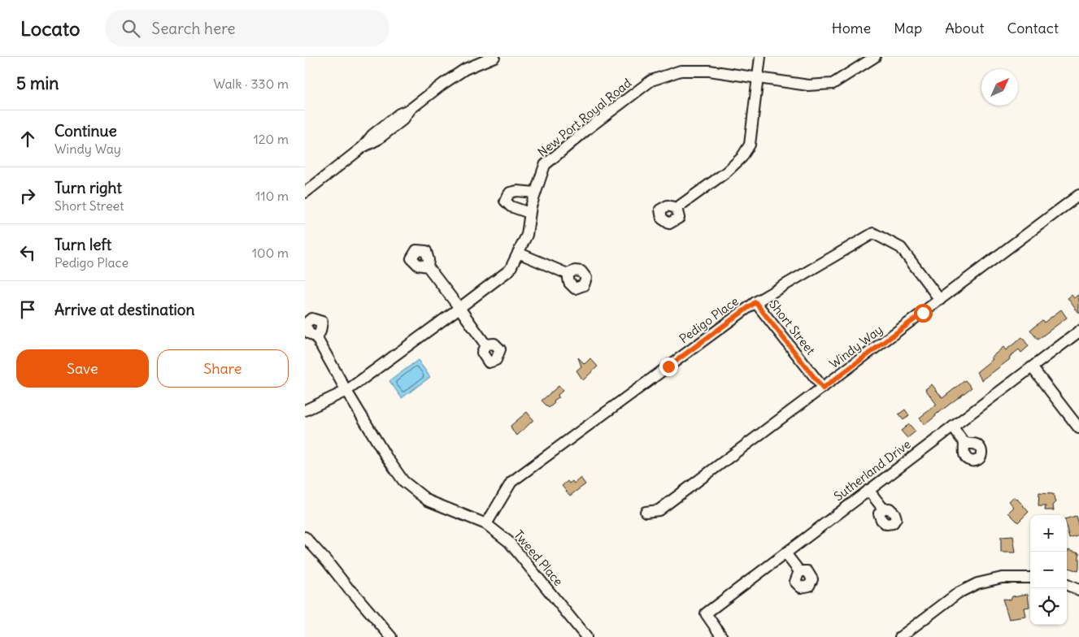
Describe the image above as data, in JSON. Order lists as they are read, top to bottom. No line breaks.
{"streets":{"street":["New Port Royal Road","Pedigo Place","Short Street","Windy Way","Sutherland Drive","Tweed Place"]},"crossings":[["New Port Royal Road","Tweed Place"],["Pedigo Place","Short Street"],["Pedigo Place","Windy Way"],["Pedigo Place","Tweed Place"],["Short Street","Windy Way"]],"north":"top right","page":{"header":"Locato","search":"Search here","nav":["Home","Map","About","Contact"],"heading":["5 min","Walk · 330 m"],"list":[["Continue","Windy Way","120 m"],["Turn right","Short Street","110 m"],["Turn left","Pedigo Place","100 m"],"Arrive at destination"],"buttons":["Save","Share"],"map_buttons":["+","−"]}}
